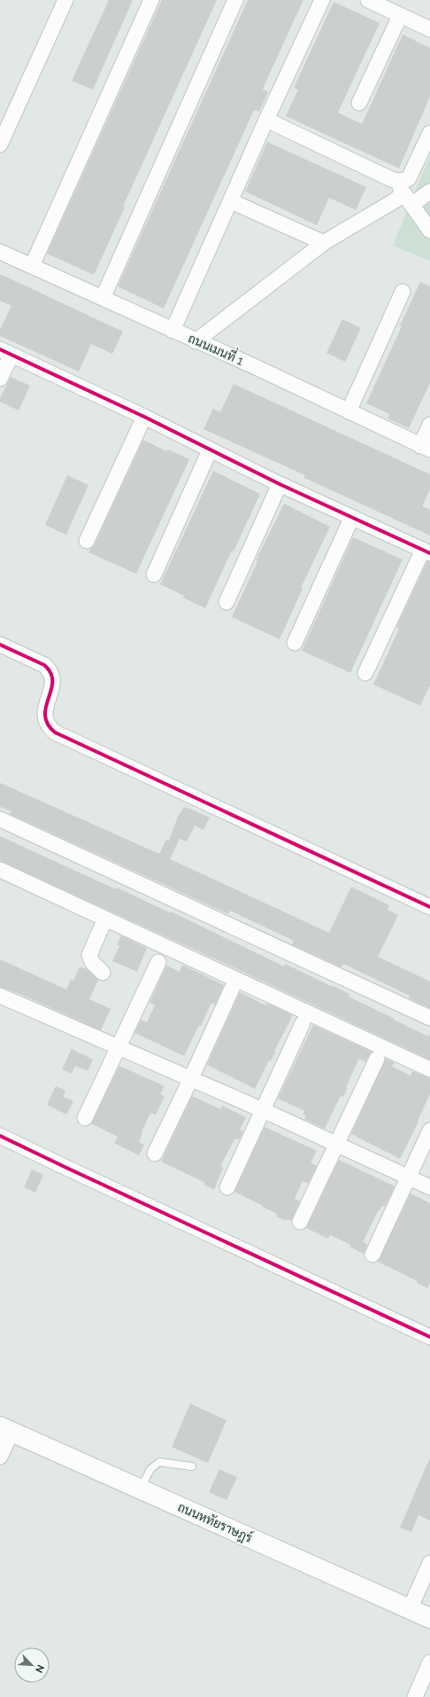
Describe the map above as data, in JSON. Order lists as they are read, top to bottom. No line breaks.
{"streets":{"main road":["ถนนหทัยราษฎร์"],"street":["ถนนเมนที่ 1"]},"north":"bottom right"}
